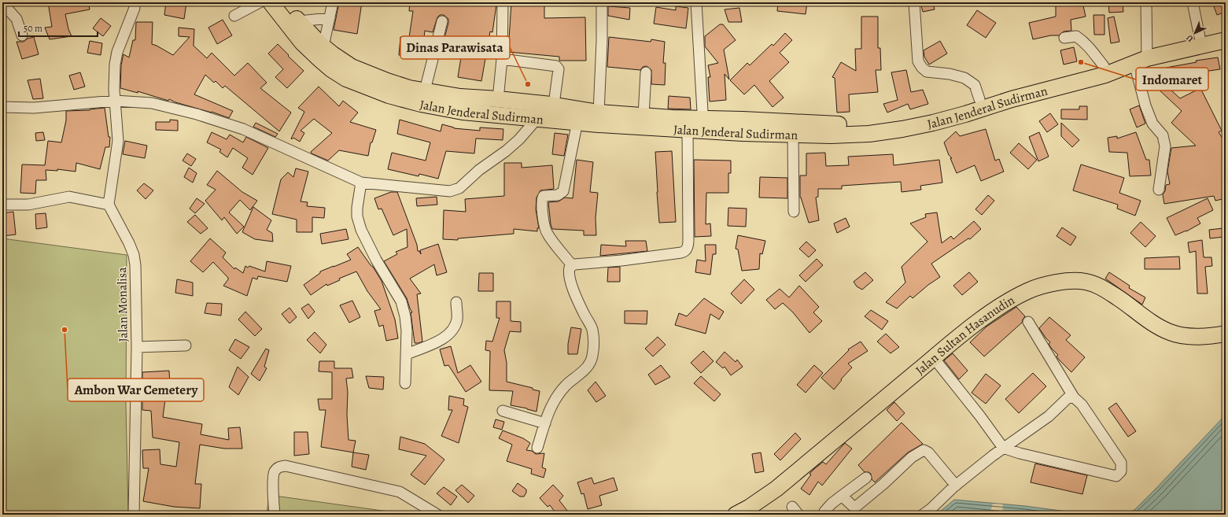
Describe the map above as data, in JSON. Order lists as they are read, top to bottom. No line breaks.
{"streets":{"highway":["Jalan Jenderal Sudirman","Jalan Sultan Hasanudin"],"street":["Jalan Monalisa"]},"places":["Indomaret","Dinas Parawisata","Ambon War Cemetery"],"scale_bar":"50 m","north":"bottom left"}
